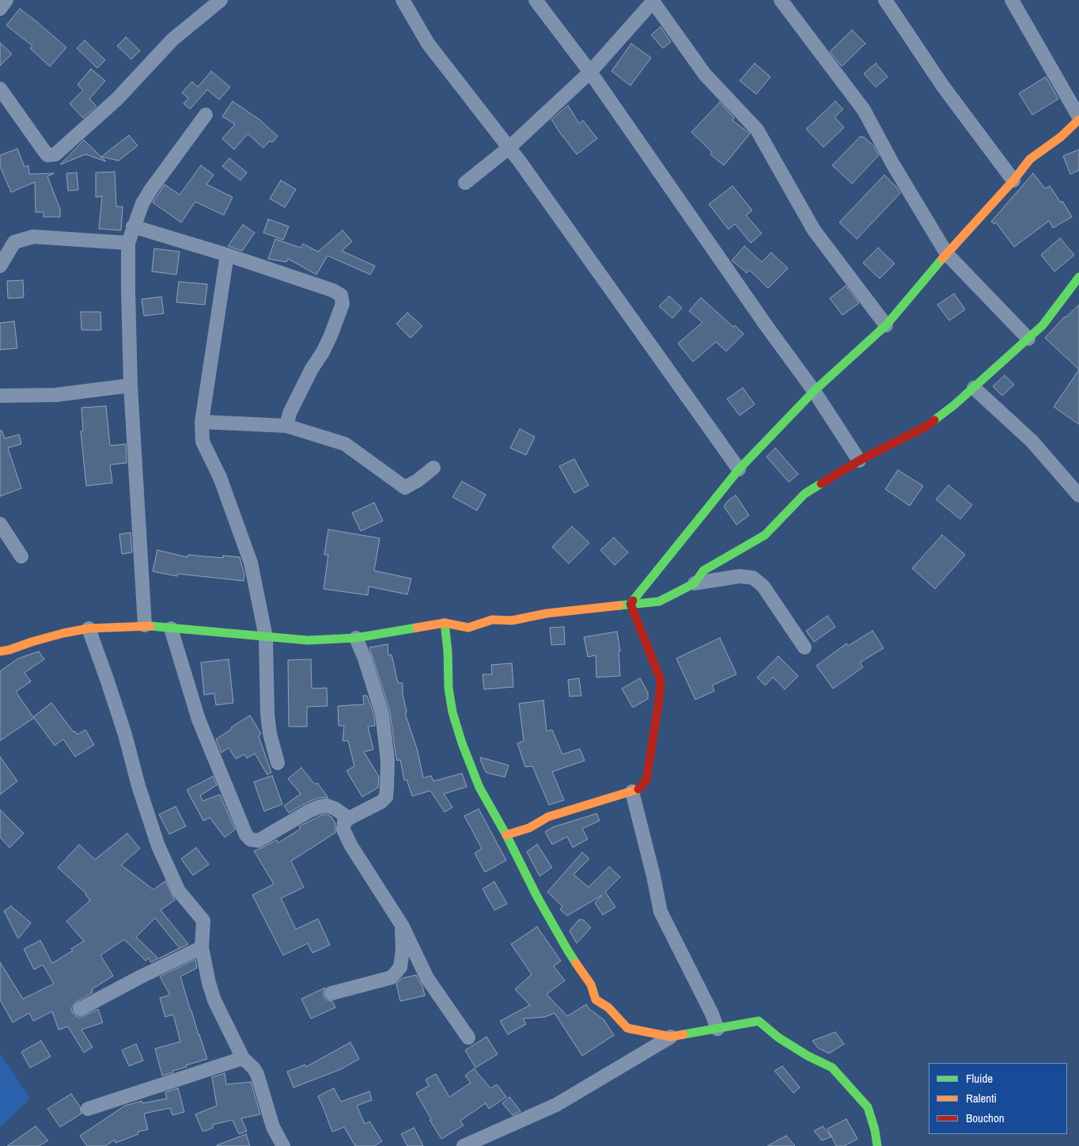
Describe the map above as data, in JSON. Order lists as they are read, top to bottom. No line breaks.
{"legend":["Fluide","Ralenti","Bouchon"]}
